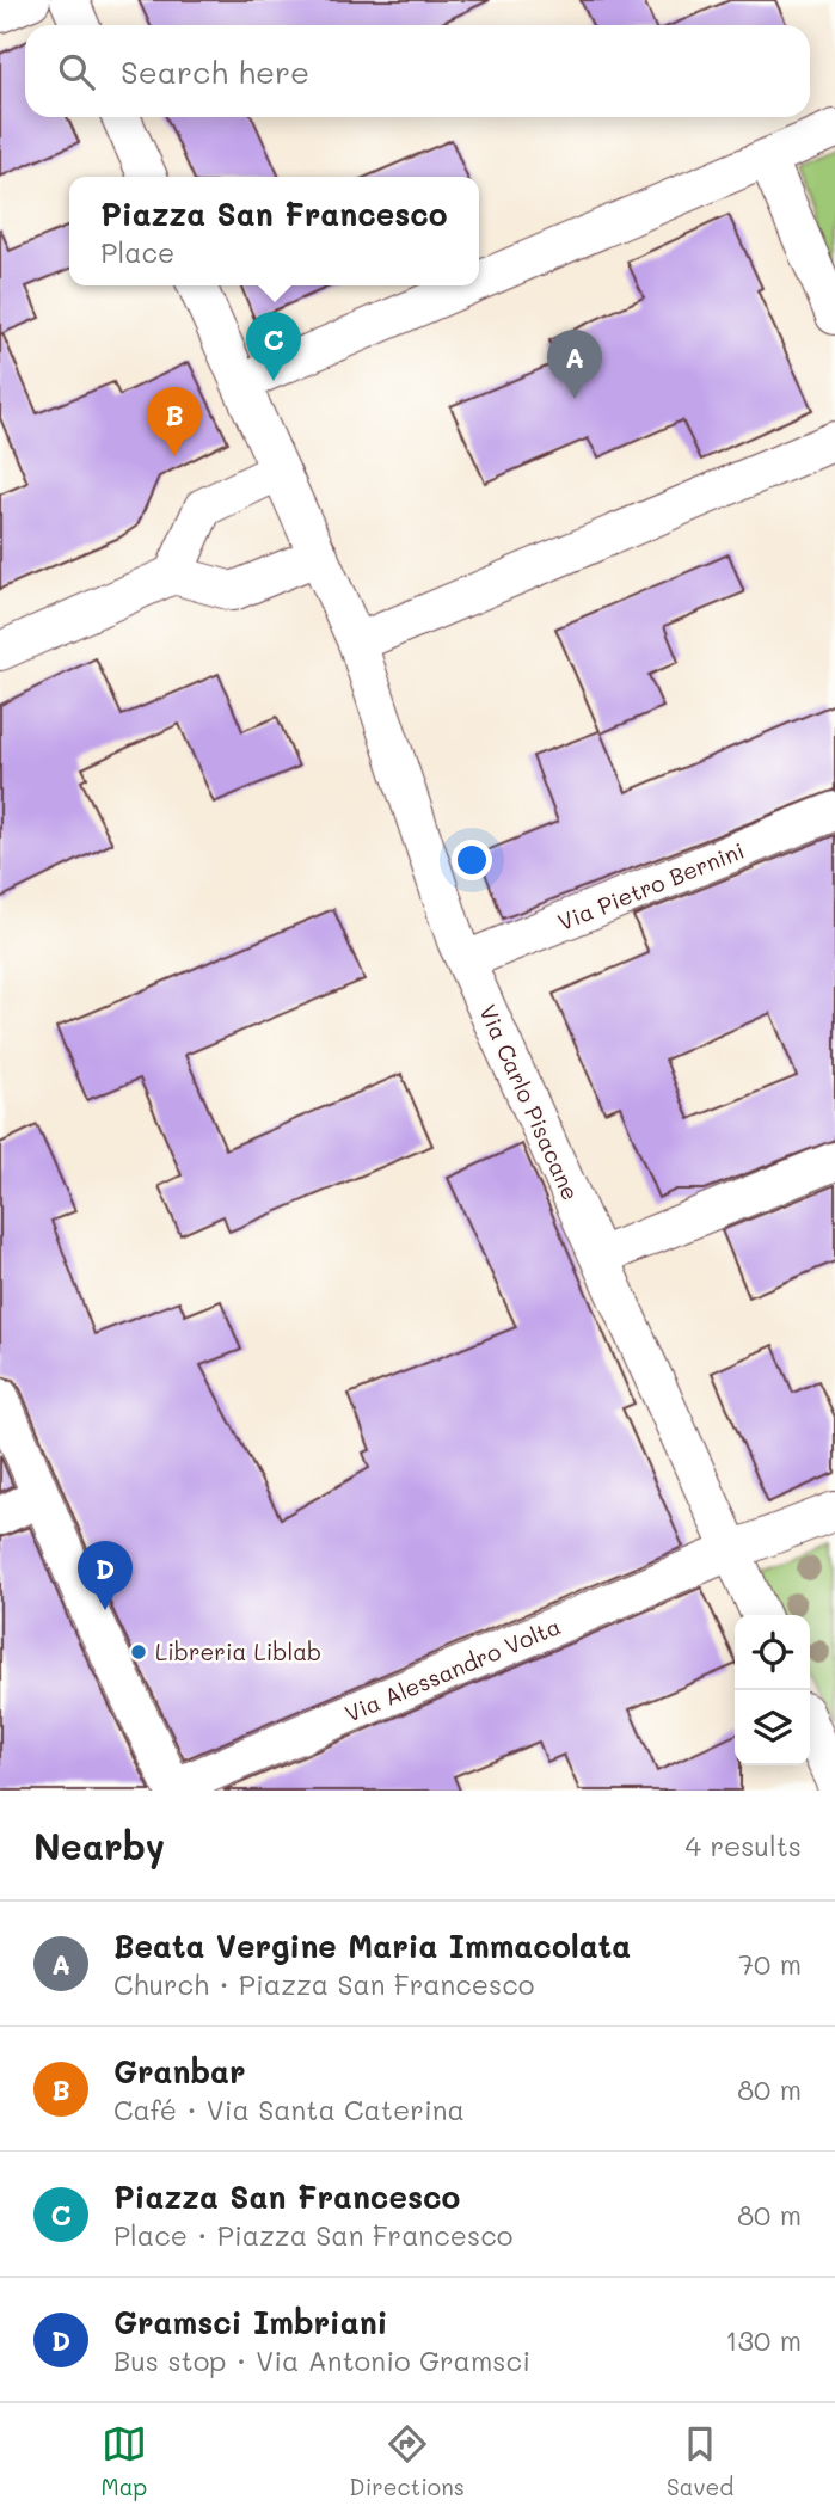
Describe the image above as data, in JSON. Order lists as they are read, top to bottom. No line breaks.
{"streets":{"street":["Via Pietro Bernini","Via Carlo Pisacane","Via Alessandro Volta"]},"crossings":[["Via Pietro Bernini","Via Carlo Pisacane"],["Via Carlo Pisacane","Via Alessandro Volta"]],"places":["Libreria Liblab"],"page":{"search":"Search here","popup":["Piazza San Francesco","Place"],"pins":["C","A","B","D"],"heading":["Nearby","4 results"],"list":[{"mark":"A","name":"Beata Vergine Maria Immacolata","note":"Church · Piazza San Francesco","value":"70 m"},{"mark":"B","name":"Granbar","note":"Café · Via Santa Caterina","value":"80 m"},{"mark":"C","name":"Piazza San Francesco","note":"Place · Piazza San Francesco","value":"80 m"},{"mark":"D","name":"Gramsci Imbriani","note":"Bus stop · Via Antonio Gramsci","value":"130 m"}],"nav":["Map","Directions","Saved"]}}
